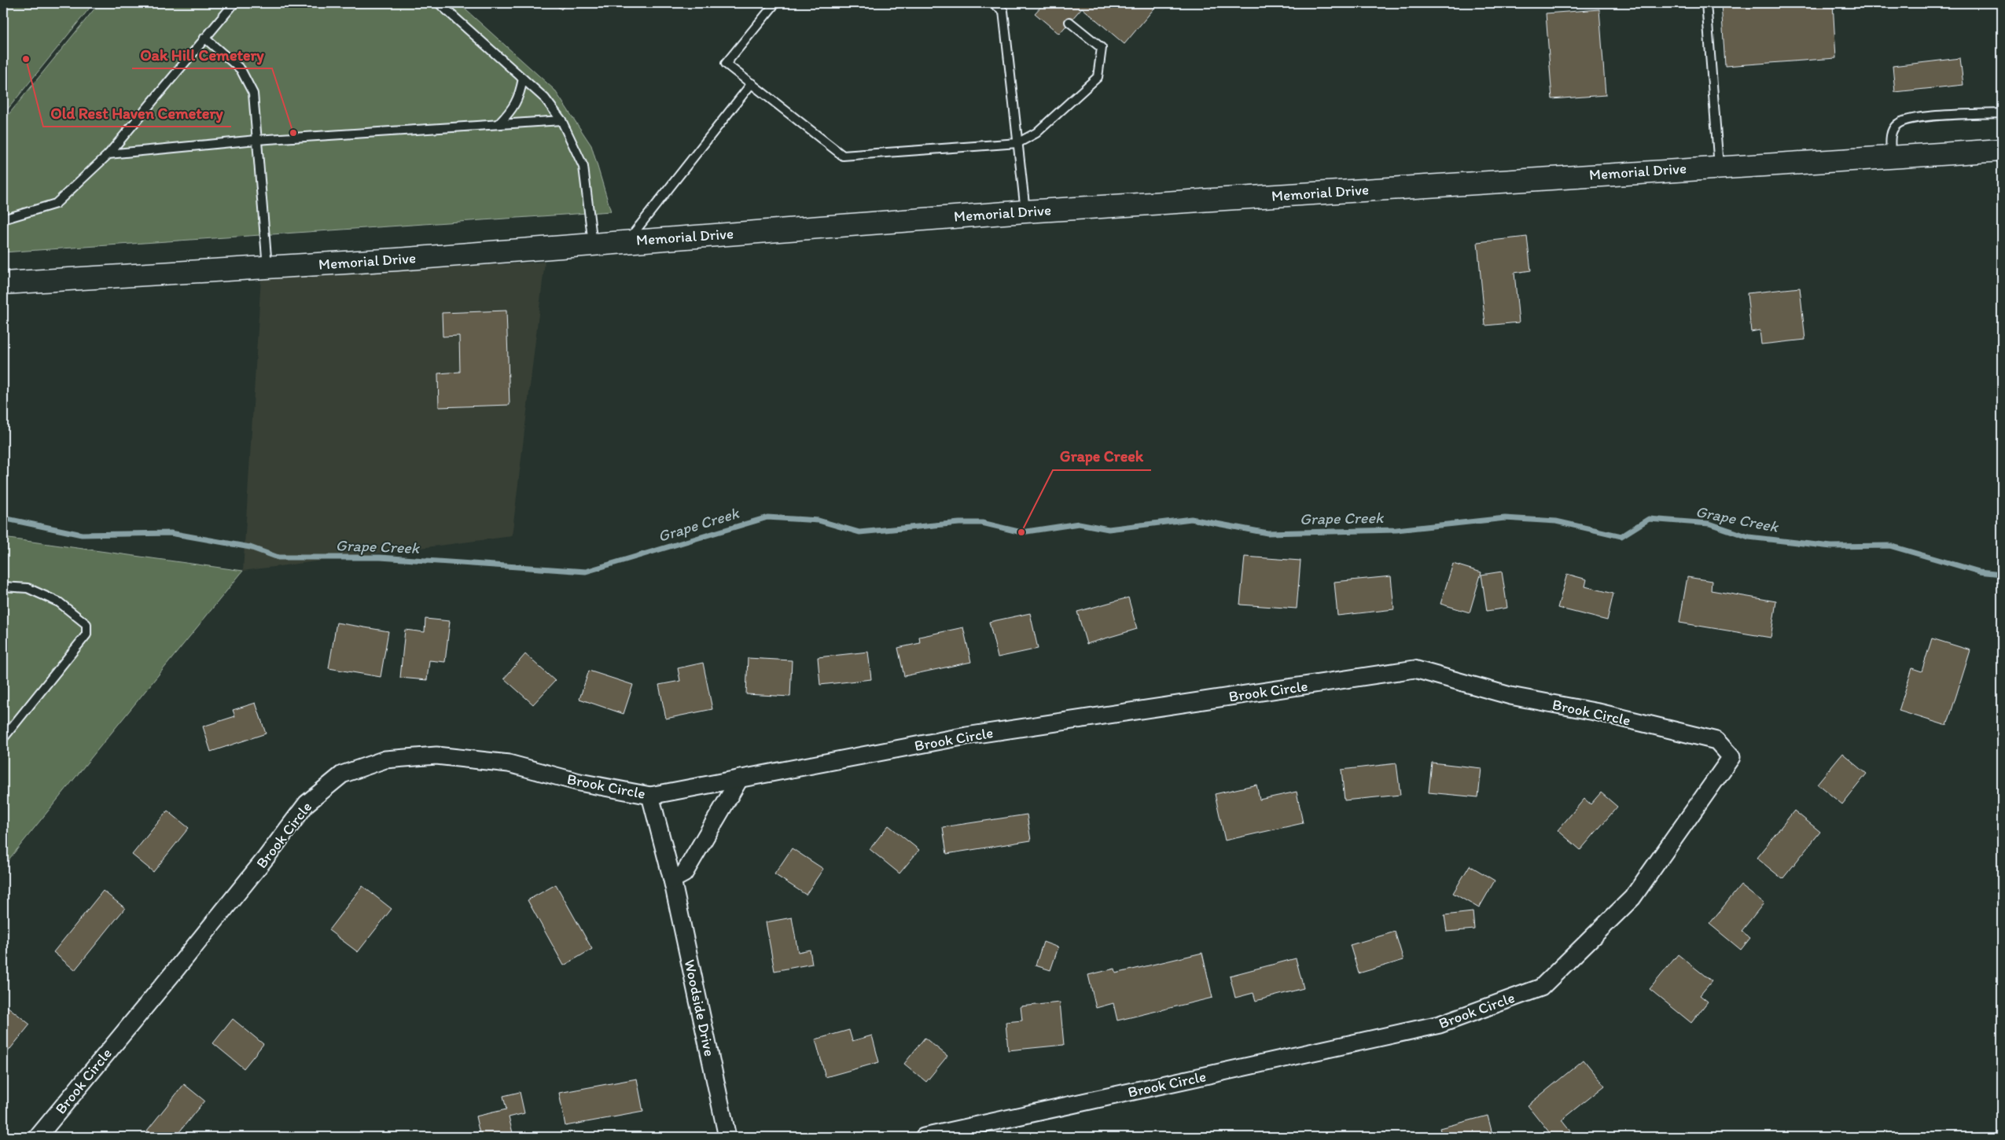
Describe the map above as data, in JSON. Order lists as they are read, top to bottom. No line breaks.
{"streets":{"main road":["Memorial Drive"],"street":["Brook Circle","Woodside Drive"]},"crossings":[["Brook Circle","Woodside Drive"]],"water":["Grape Creek"],"places":["Old Rest Haven Cemetery","Oak Hill Cemetery","Grape Creek"]}
